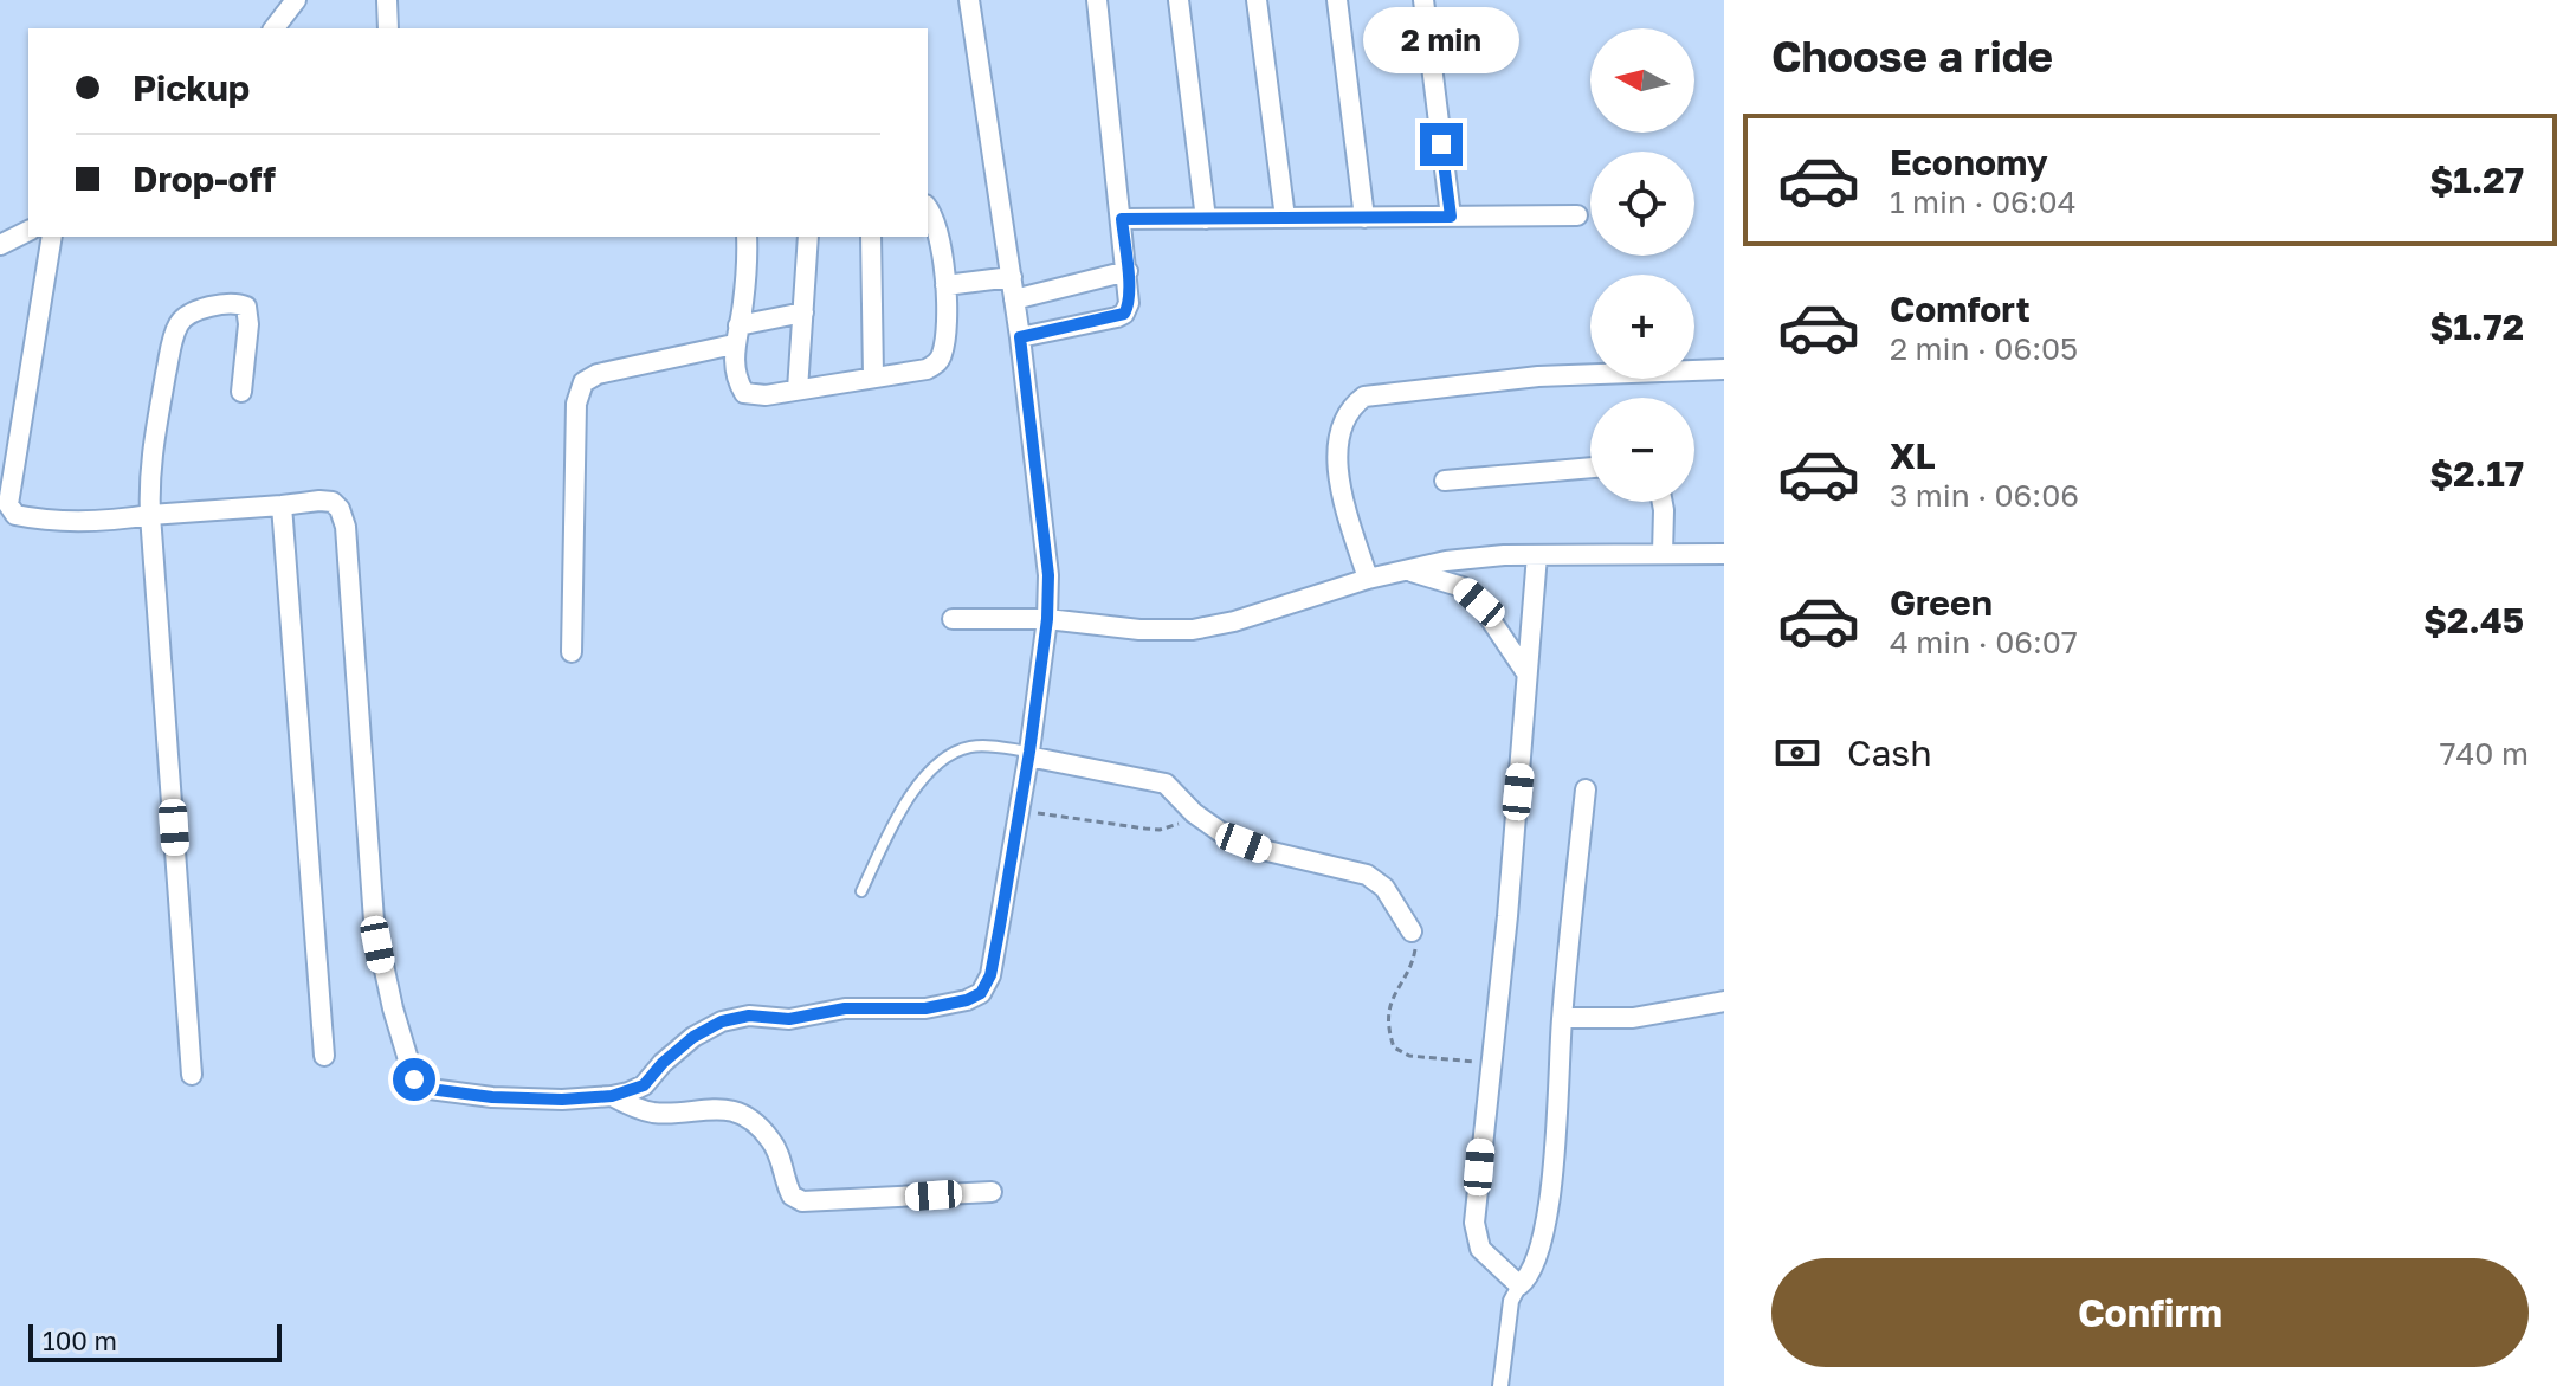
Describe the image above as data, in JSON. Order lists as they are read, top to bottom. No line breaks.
{"scale_bar":"100 m","north":"left","page":{"heading":"Choose a ride","bubble":"2 min","map_buttons":["+","−"],"banner":["Pickup","Drop-off"],"list":[{"name":"Economy","note":"1 min · 06:04","value":"$1.27"},{"name":"Comfort","note":"2 min · 06:05","value":"$1.72"},{"name":"XL","note":"3 min · 06:06","value":"$2.17"},{"name":"Green","note":"4 min · 06:07","value":"$2.45"}],"pay":["Cash","740 m"],"buttons":"Confirm","scale":"100 m"}}
